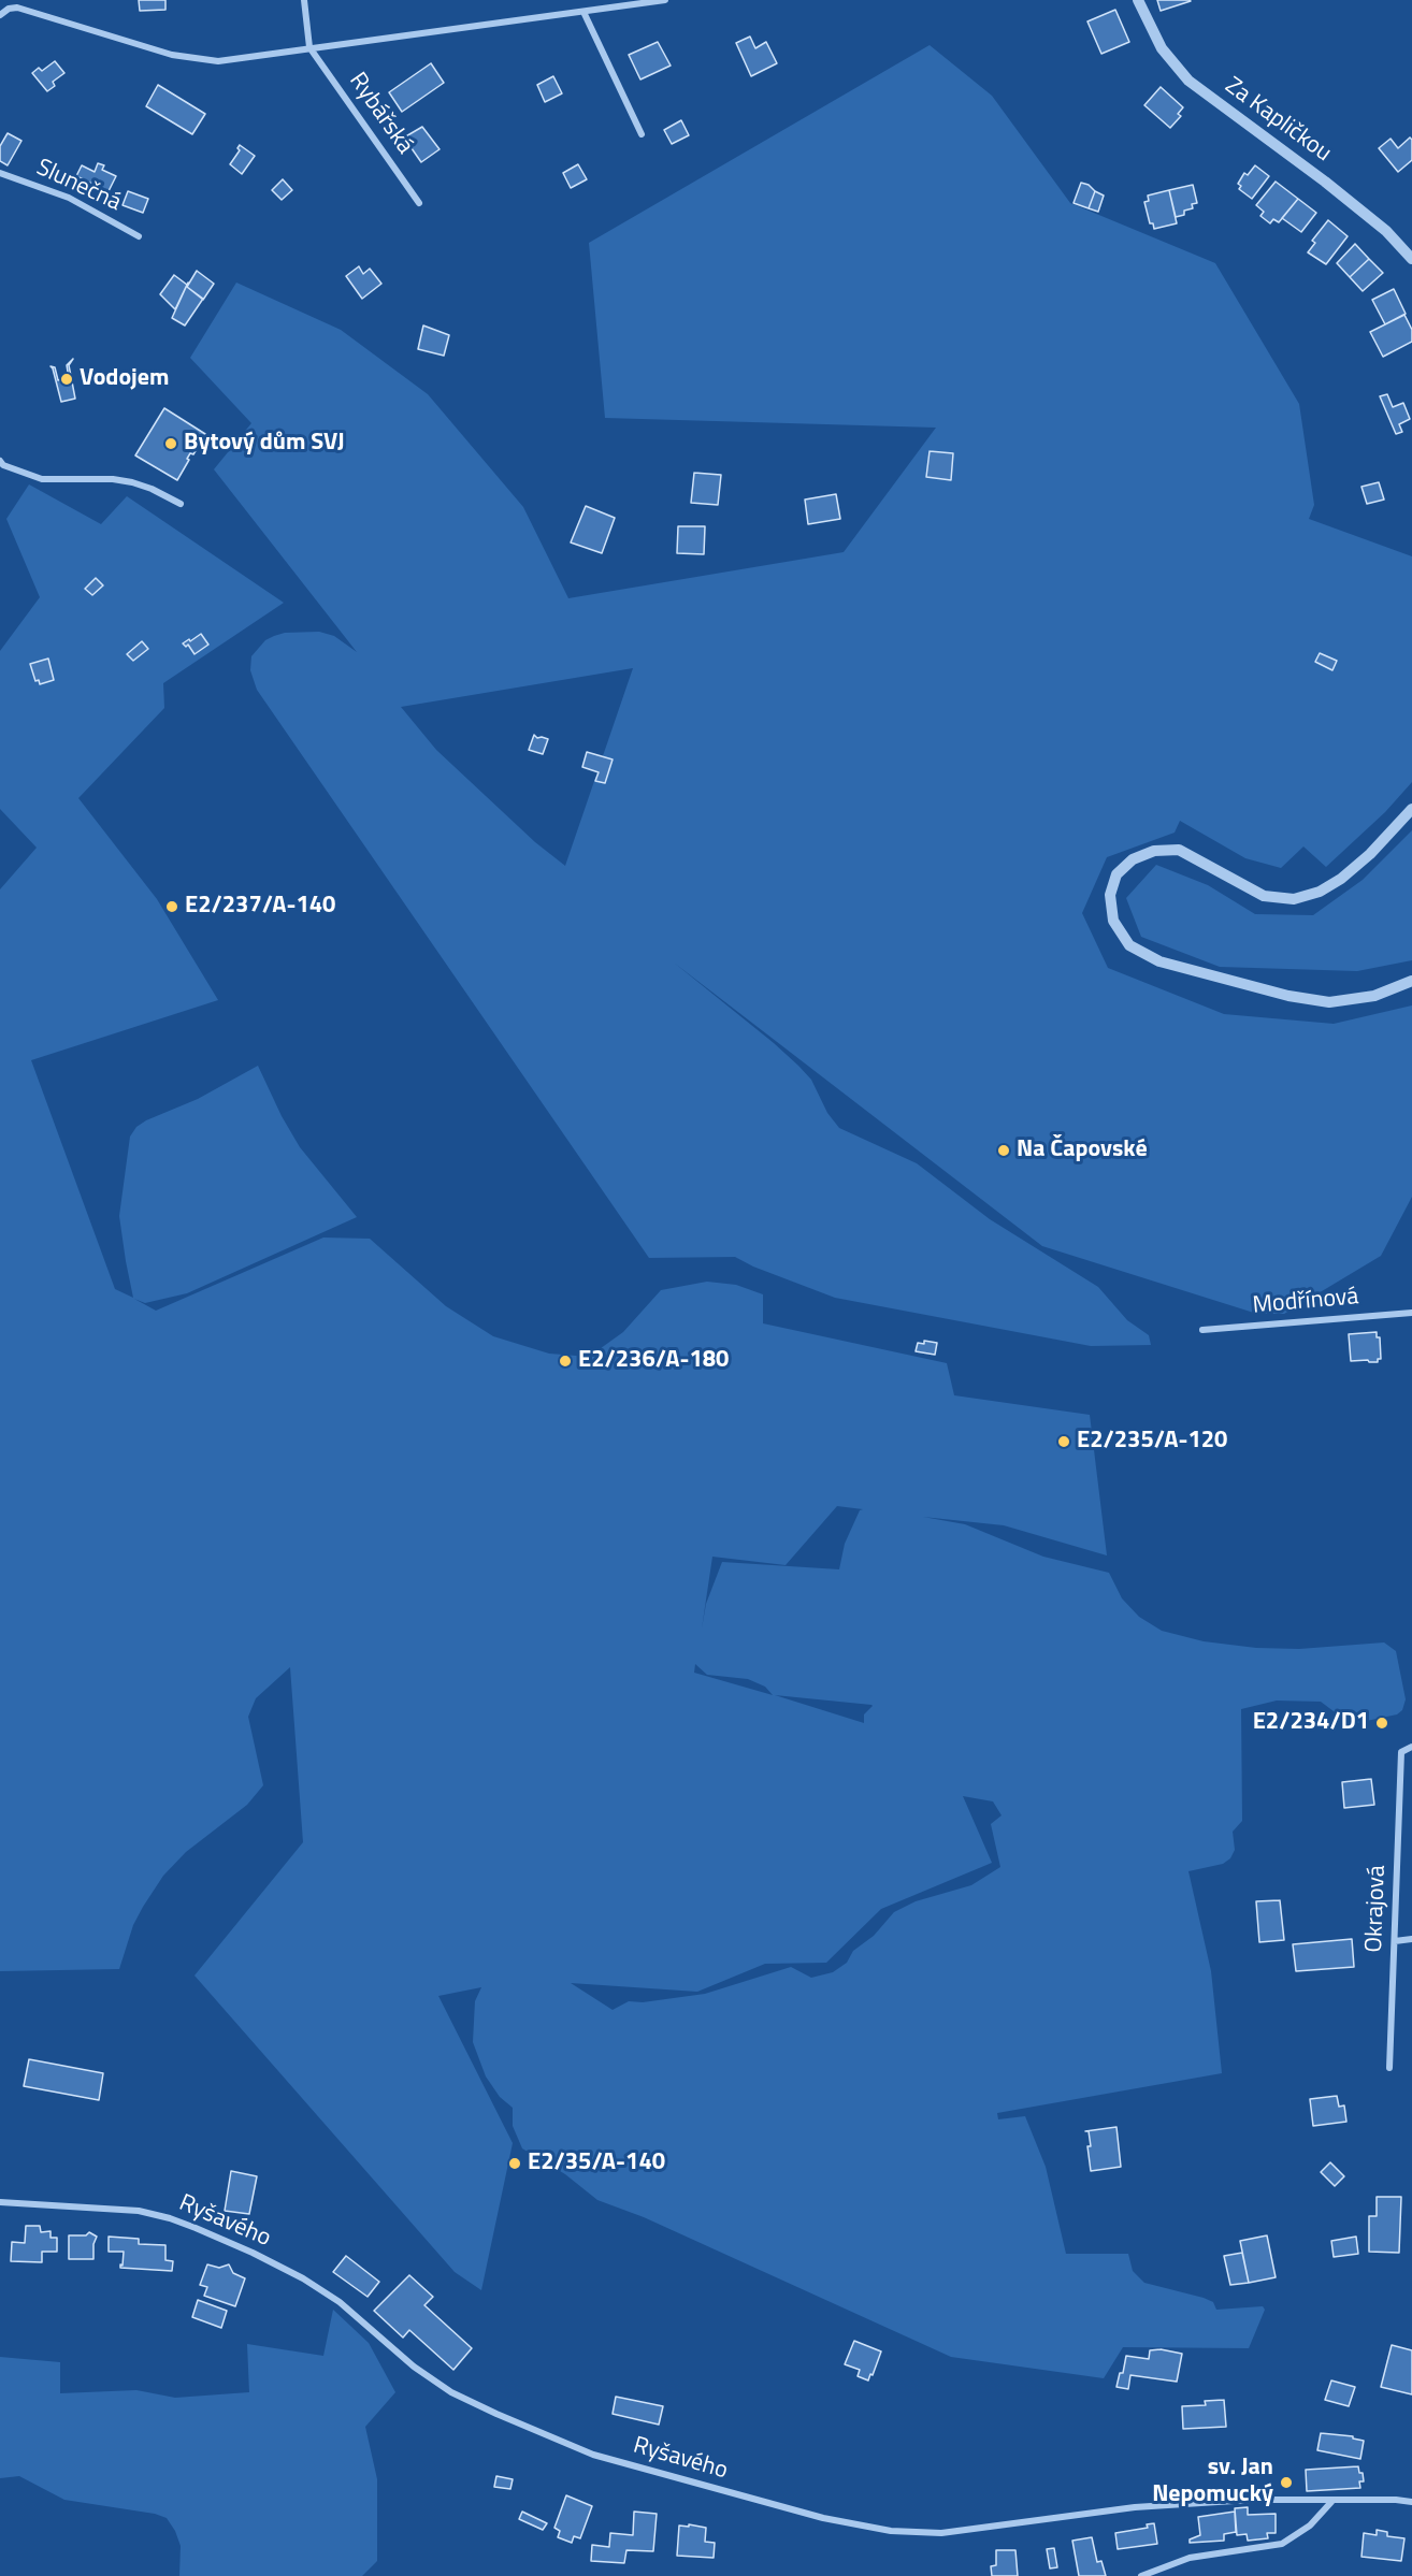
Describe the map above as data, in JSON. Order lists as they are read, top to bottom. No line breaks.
{"streets":{"street":["Rybářská","Za Kapličkou","Slunečná","Modřínová","Okrajová","Ryšavého"]},"places":["Vodojem","Bytový dům SVJ","E2/237/A-140","Na Čapovské","E2/236/A-180","E2/235/A-120","E2/234/D1","E2/35/A-140","sv. Jan Nepomucký"]}
